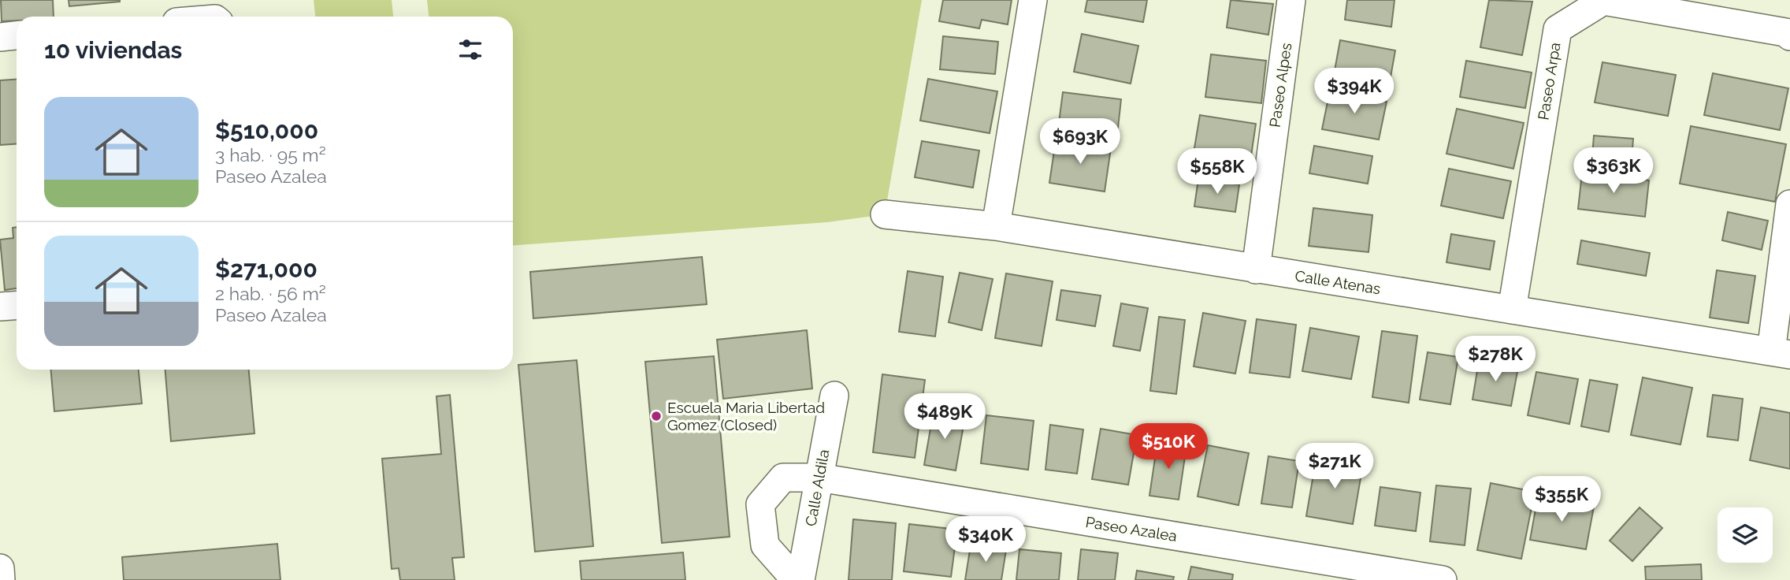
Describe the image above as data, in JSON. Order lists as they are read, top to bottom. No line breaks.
{"streets":{"street":["Paseo Arpa","Paseo Alpes","Calle Atenas","Calle Aldila","Paseo Azalea"]},"crossings":[["Paseo Arpa","Calle Atenas"],["Paseo Alpes","Calle Atenas"],["Calle Aldila","Paseo Azalea"]],"places":["Escuela Maria Libertad Gomez (Closed)"],"page":{"heading":"10 viviendas","price":["$394K","$693K","$363K","$558K","$278K","$489K","$510K","$271K","$355K","$340K"],"list":[{"name":"$510,000","note":"3 hab. · 95 m² · Paseo Azalea"},{"name":"$271,000","note":"2 hab. · 56 m² · Paseo Azalea"}]}}
